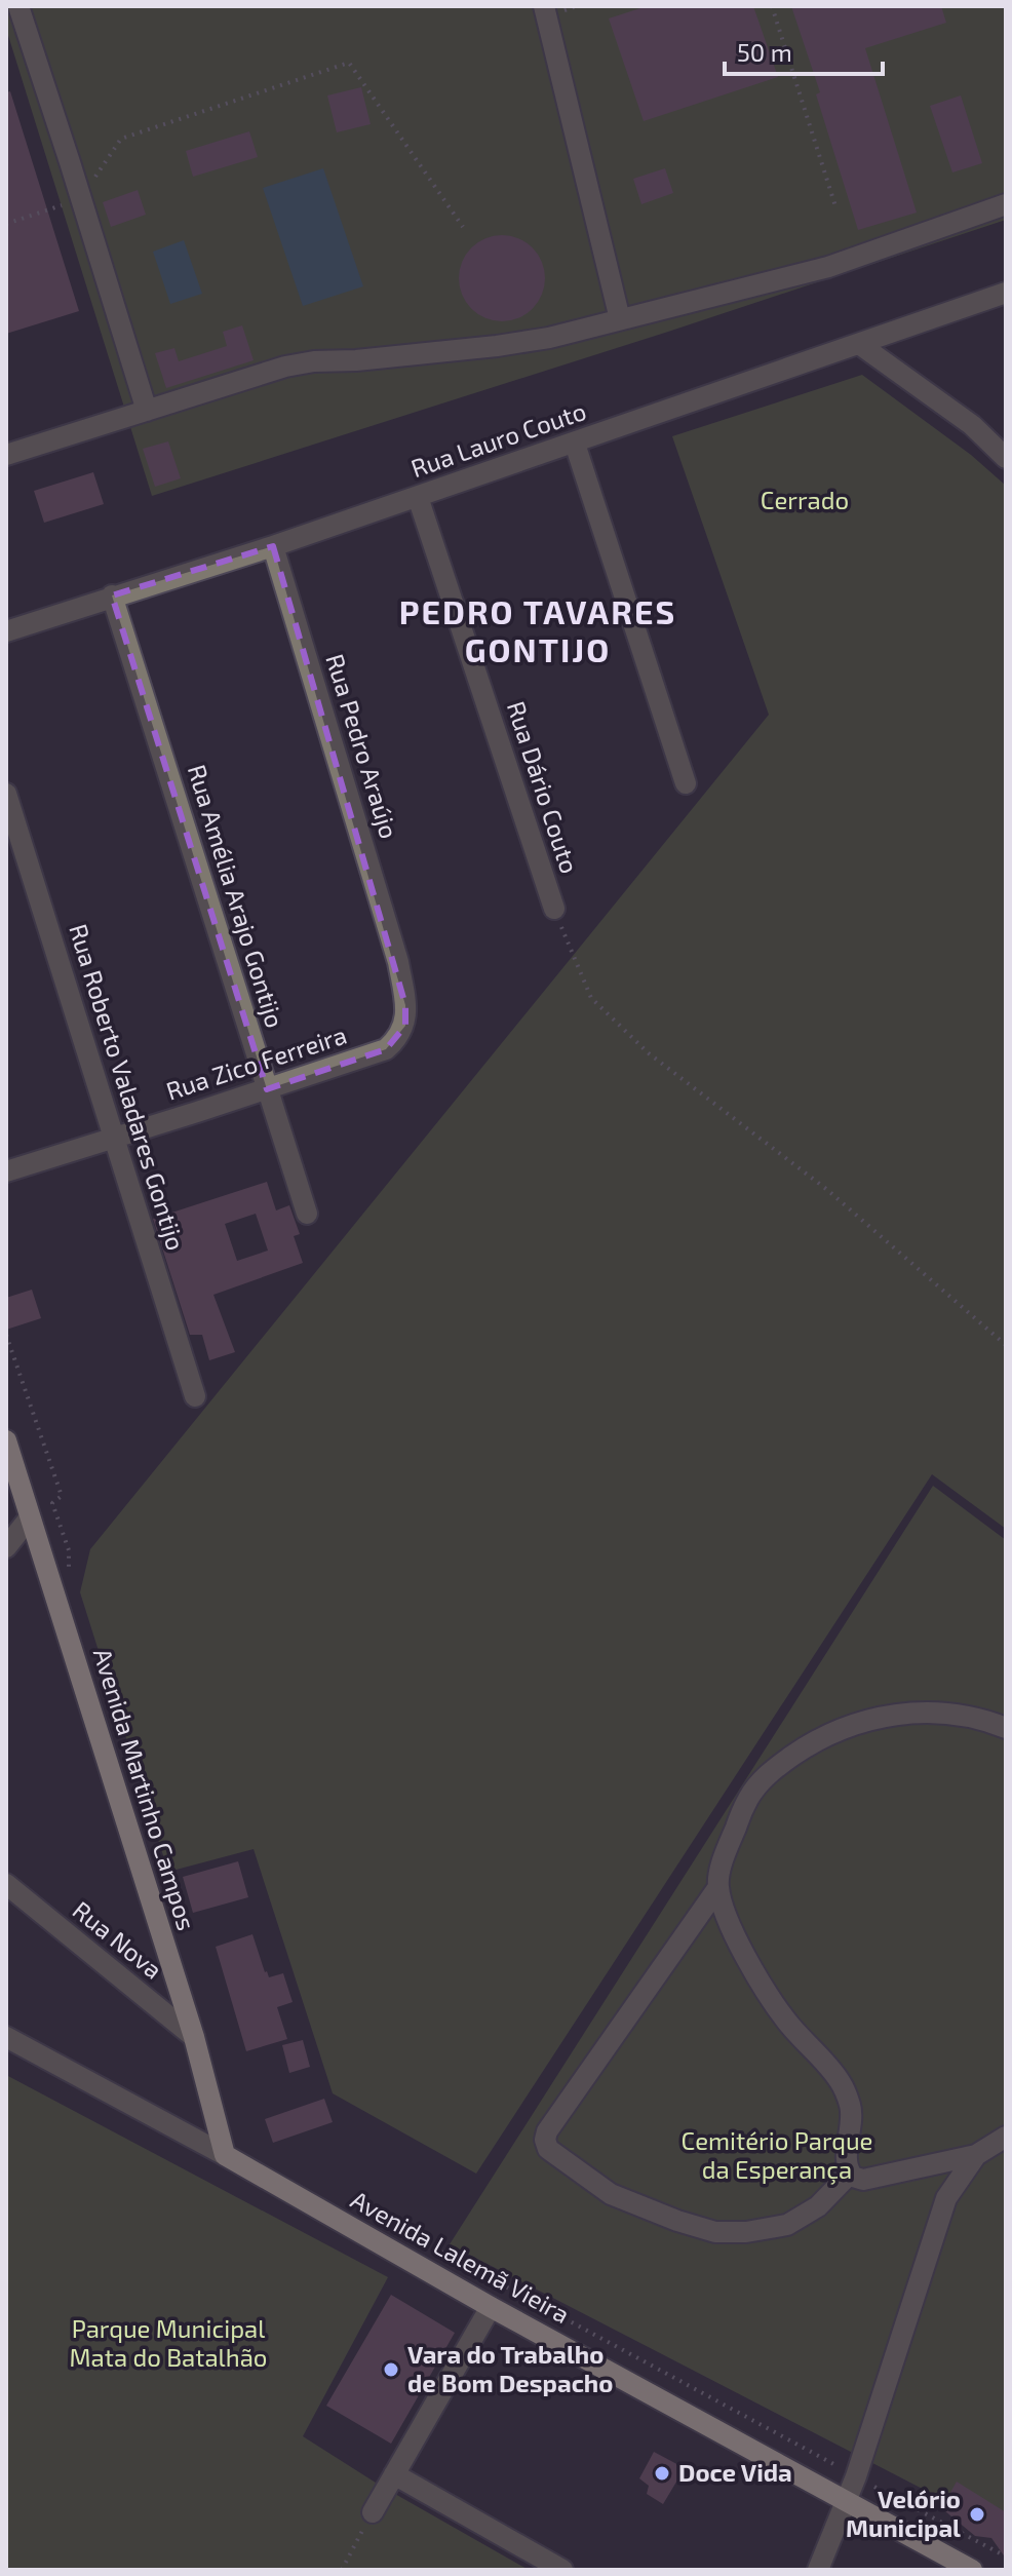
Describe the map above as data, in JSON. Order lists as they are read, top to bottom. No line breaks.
{"streets":{"main road":["Avenida Martinho Campos","Avenida Lalemã Vieira"],"street":["Rua Lauro Couto","Rua Pedro Araújo","Rua Dário Couto","Rua Amélia Arajo Gontijo","Rua Zico Ferreira","Rua Roberto Valadares Gontijo","Rua Nova"]},"crossings":[["Rua Lauro Couto","Rua Pedro Araújo"],["Rua Lauro Couto","Rua Dário Couto"],["Rua Lauro Couto","Rua Amélia Arajo Gontijo"],["Rua Pedro Araújo","Rua Zico Ferreira"],["Rua Amélia Arajo Gontijo","Rua Zico Ferreira"],["Rua Zico Ferreira","Rua Roberto Valadares Gontijo"],["Avenida Martinho Campos","Rua Nova"],["Avenida Martinho Campos","Avenida Lalemã Vieira"]],"districts":["PEDRO TAVARES GONTIJO"],"parks":["Cerrado","Cemitério Parque da Esperança","Parque Municipal Mata do Batalhão"],"places":["Vara do Trabalho de Bom Despacho","Doce Vida","Velório Municipal"],"scale_bar":"50 m"}
